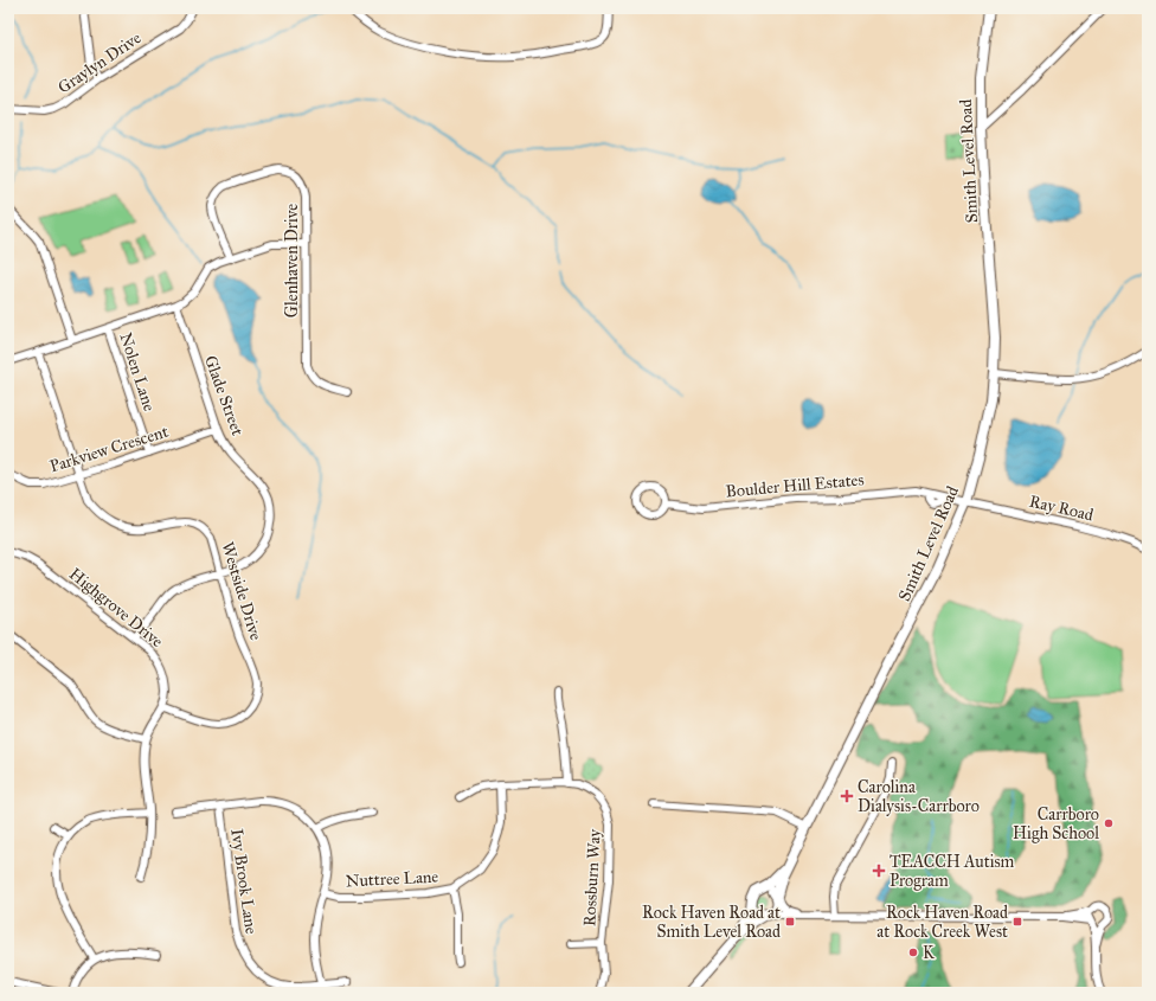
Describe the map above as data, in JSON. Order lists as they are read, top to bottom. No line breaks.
{"streets":{"main road":["Smith Level Road"],"street":["Graylyn Drive","Glenhaven Drive","Nolen Lane","Glade Street","Parkview Crescent","Boulder Hill Estates","Ray Road","Westside Drive","Highgrove Drive","Rossburn Way","Nuttree Lane","Ivy Brook Lane"]},"crossings":[["Smith Level Road","Boulder Hill Estates"],["Smith Level Road","Ray Road"],["Nolen Lane","Parkview Crescent"],["Glade Street","Parkview Crescent"],["Glade Street","Westside Drive"],["Glade Street","Highgrove Drive"],["Parkview Crescent","Westside Drive"],["Boulder Hill Estates","Ray Road"],["Westside Drive","Highgrove Drive"],["Rossburn Way","Nuttree Lane"]],"places":{"health":["Carolina Dialysis-Carrboro","TEACCH Autism Program"],"other":["Carrboro High School","K"],"transit":["Rock Haven Road at Smith Level Road","Rock Haven Road at Rock Creek West"]}}
